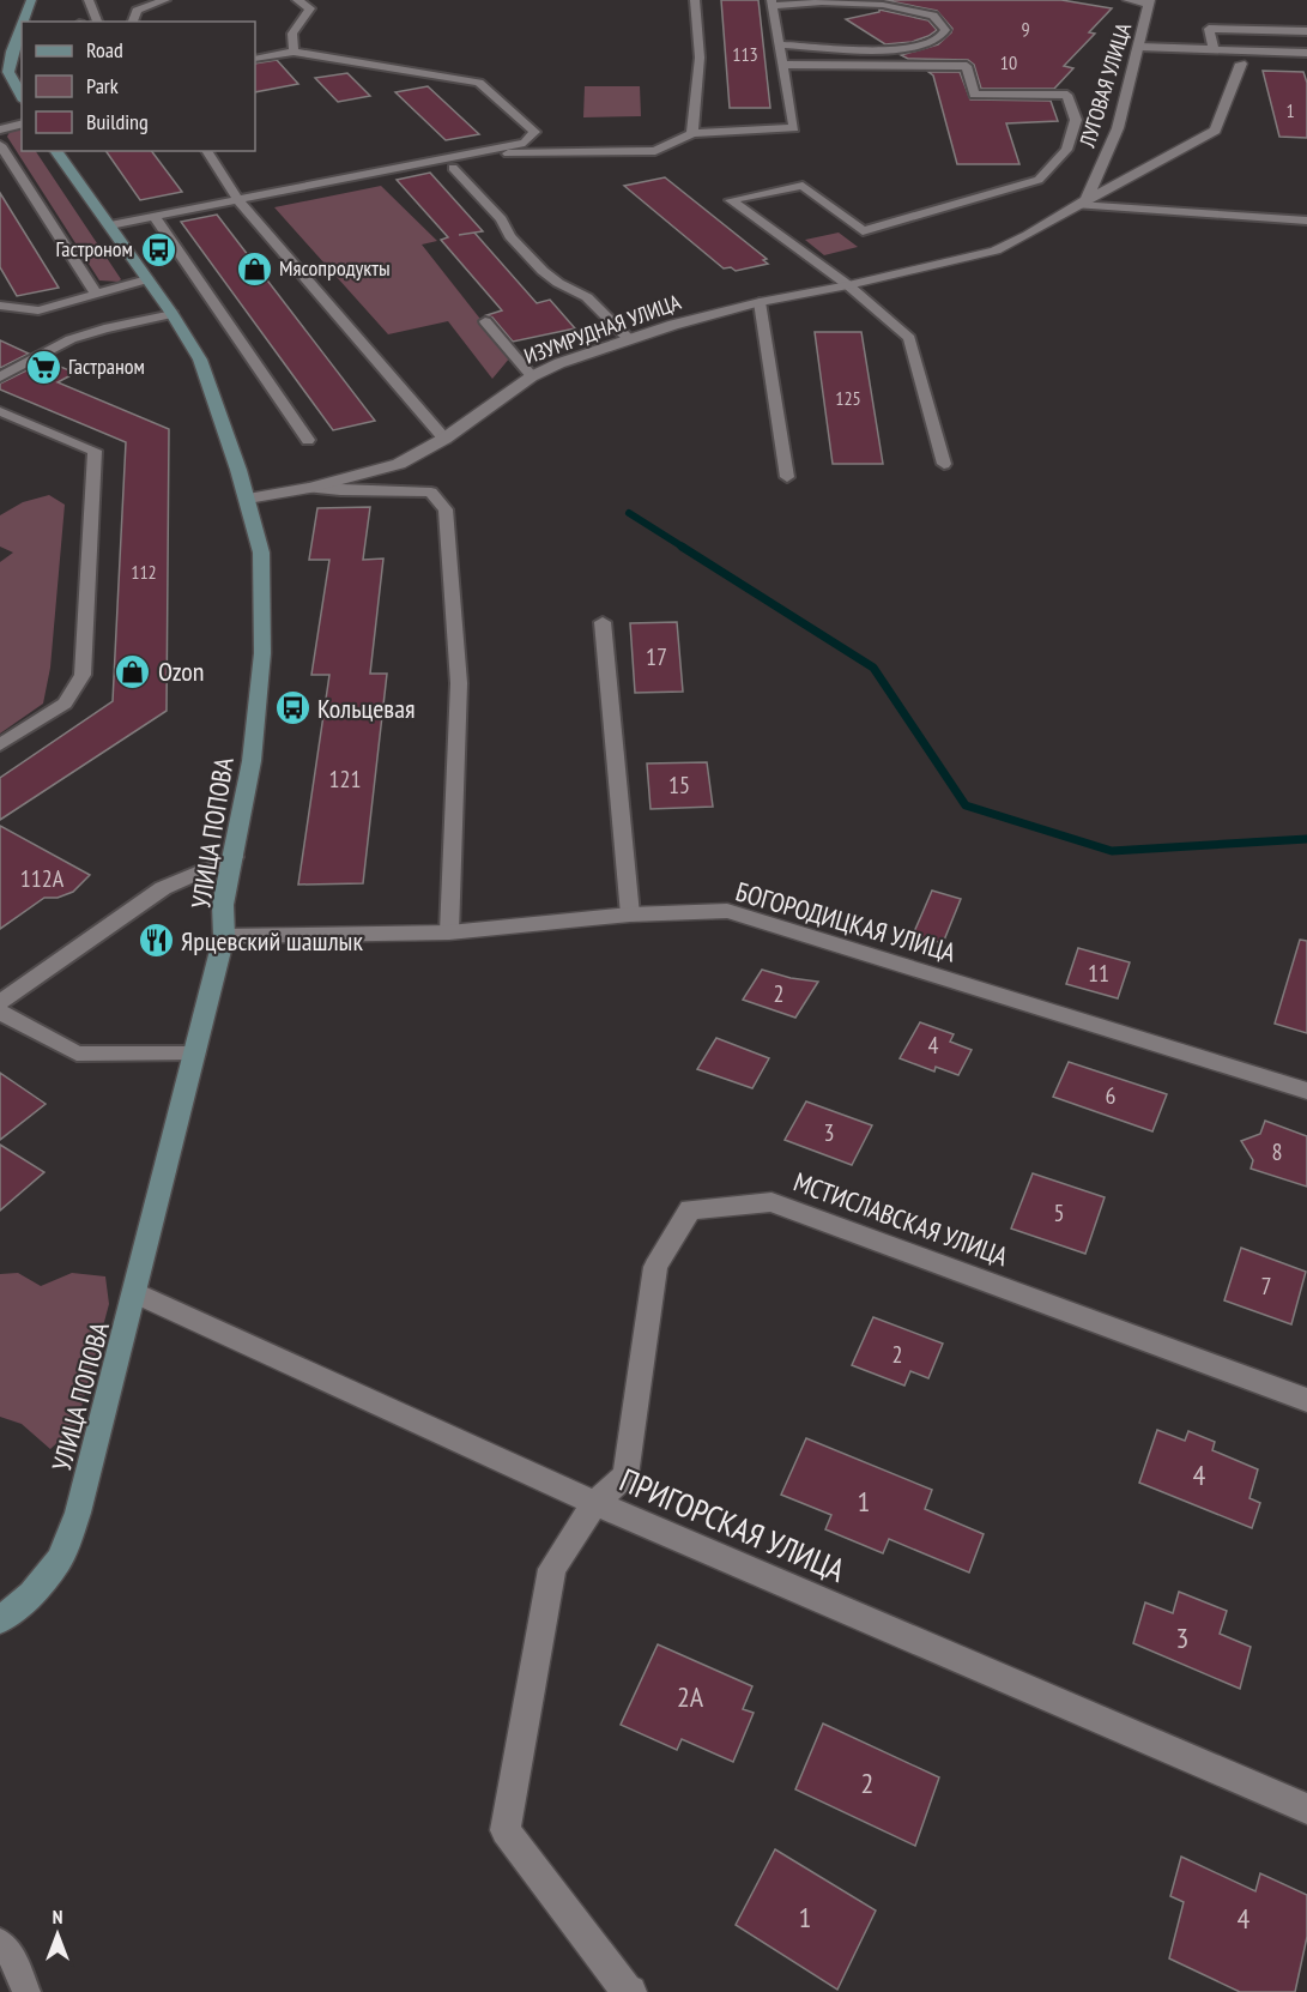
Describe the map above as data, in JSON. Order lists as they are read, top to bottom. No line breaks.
{"streets":{"street":["ЛУГОВАЯ УЛИЦА","ИЗУМРУДНАЯ УЛИЦА","УЛИЦА ПОПОВА","БОГОРОДИЦКАЯ УЛИЦА","МСТИСЛАВСКАЯ УЛИЦА","ПРИГОРСКАЯ УЛИЦА"]},"crossings":[["ЛУГОВАЯ УЛИЦА","ИЗУМРУДНАЯ УЛИЦА"],["ИЗУМРУДНАЯ УЛИЦА","УЛИЦА ПОПОВА"],["УЛИЦА ПОПОВА","БОГОРОДИЦКАЯ УЛИЦА"],["УЛИЦА ПОПОВА","ПРИГОРСКАЯ УЛИЦА"],["МСТИСЛАВСКАЯ УЛИЦА","ПРИГОРСКАЯ УЛИЦА"]],"places":{"bus stop":["Гастроном","Кольцевая"],"shop":["Мясопродукты","Ozon"],"supermarket":["Гастраном"],"restaurant":["Ярцевский шашлык"]},"house_numbers":["9","113","10","1","125","112","17","121","15","112А","11","2","4","6","3","8","5","7","2","4","1","3","2А","2","1","4"],"legend":["Road","Park","Building"],"north":"top"}
